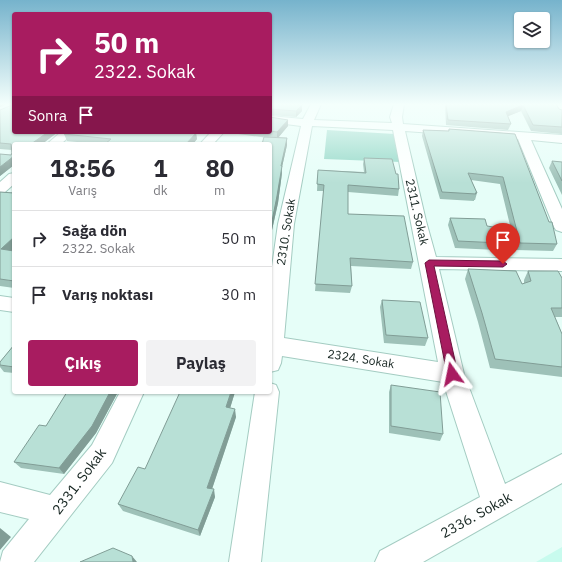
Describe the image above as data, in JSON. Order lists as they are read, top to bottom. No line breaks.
{"streets":{"street":["2311. Sokak","2310. Sokak","2324. Sokak","2331. Sokak","2336. Sokak"]},"crossings":[["2311. Sokak","2324. Sokak"],["2311. Sokak","2336. Sokak"]],"page":{"turn":["50 m","2322. Sokak"],"then":"Sonra","eta":["18:56","Varış","1","dk","80","m"],"list":[{"name":"Sağa dön","note":"2322. Sokak","value":"50 m"},{"name":"Varış noktası","value":"30 m"}],"buttons":["Çıkış","Paylaş"]}}
